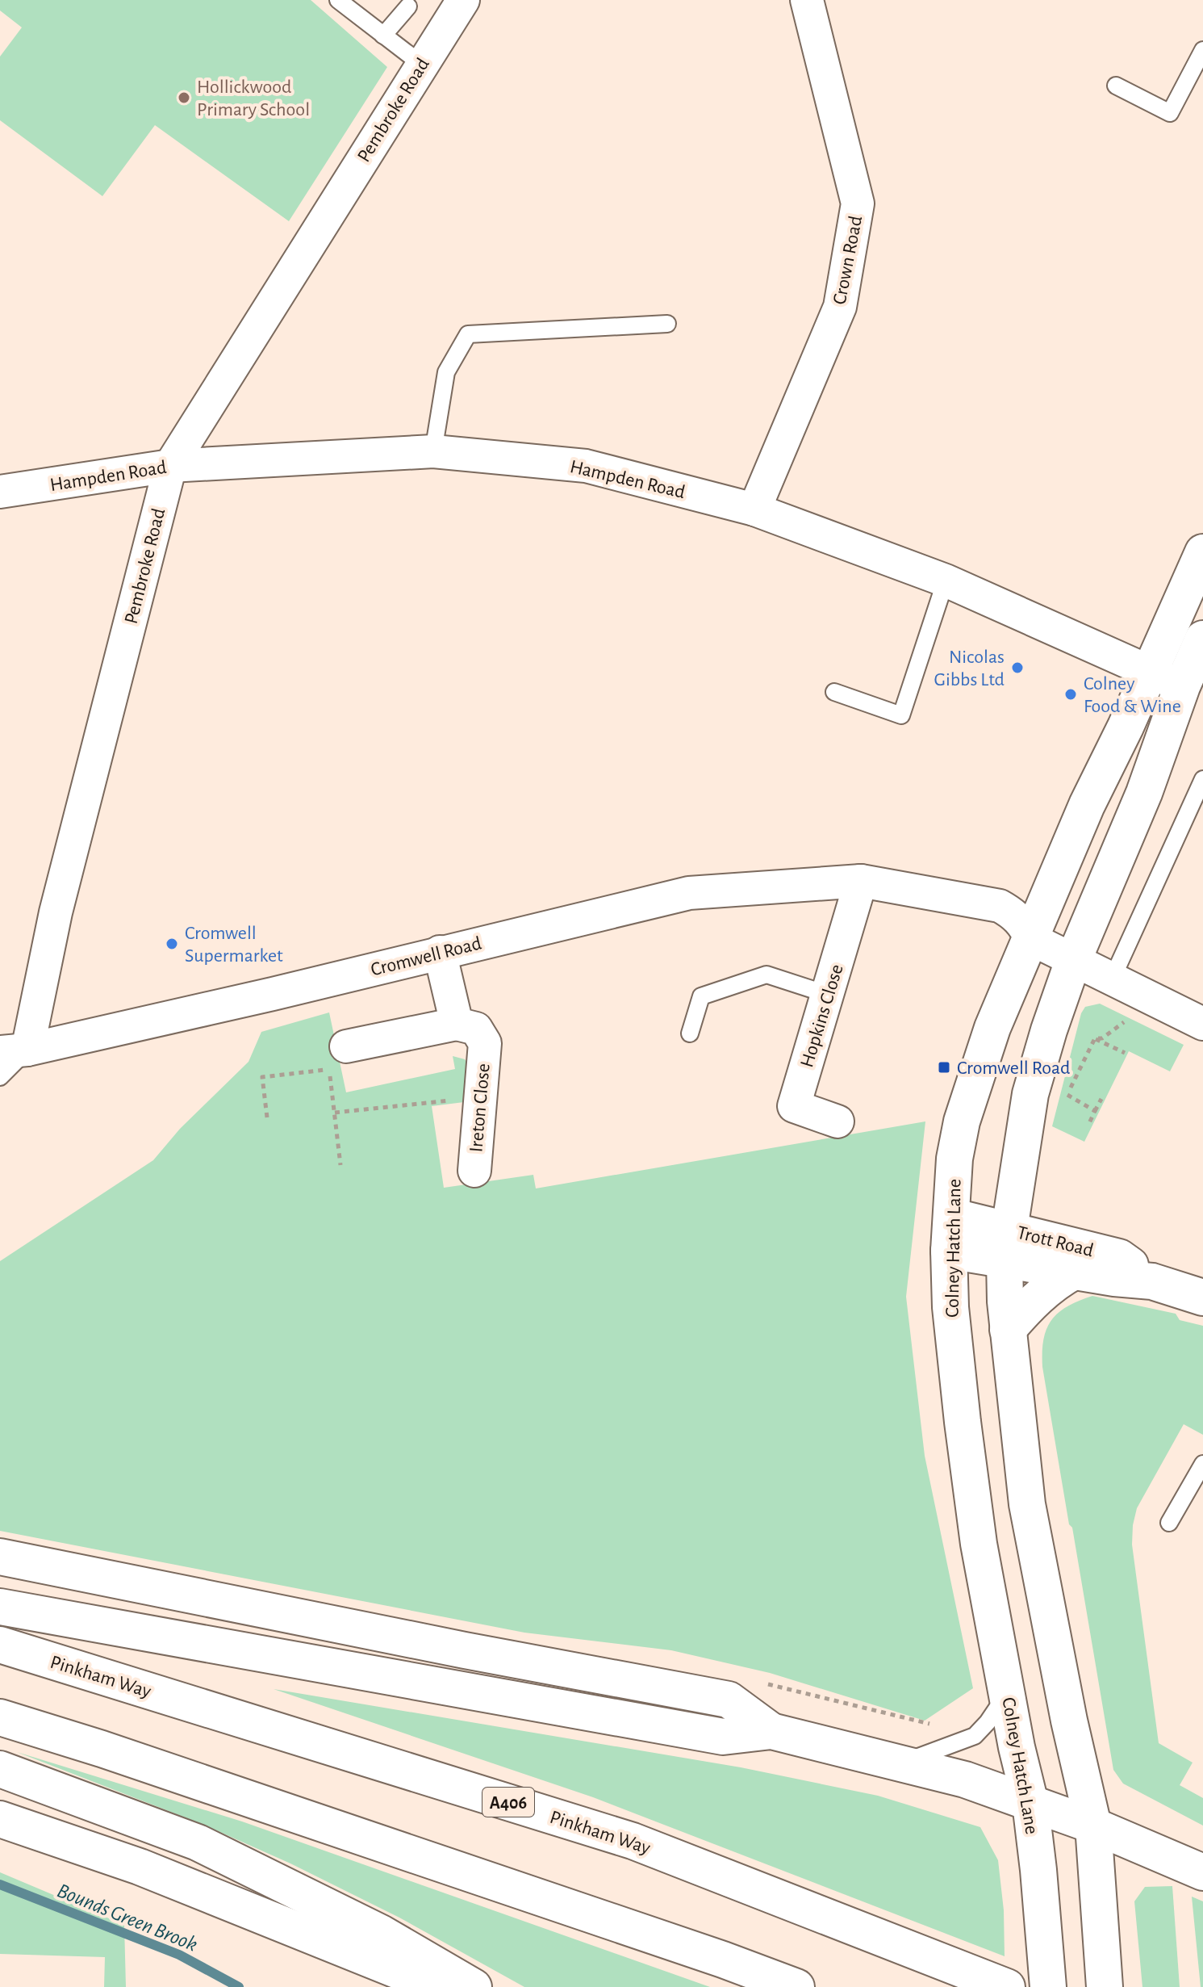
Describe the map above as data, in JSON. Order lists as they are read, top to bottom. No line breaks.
{"streets":{"main road":["Trott Road","Colney Hatch Lane","Pinkham Way","A406"],"street":["Pembroke Road","Crown Road","Hampden Road","Cromwell Road","Hopkins Close","Ireton Close"]},"crossings":[["Pembroke Road","Hampden Road"],["Pembroke Road","Cromwell Road"],["Crown Road","Hampden Road"],["Hampden Road","Colney Hatch Lane"],["Cromwell Road","Hopkins Close"],["Cromwell Road","Colney Hatch Lane"],["Trott Road","Colney Hatch Lane"]],"water":["Bounds Green Brook"],"places":{"other":["Hollickwood Primary School","Nicolas Gibbs Ltd","Colney Food & Wine","Cromwell Supermarket"],"transit":["Cromwell Road"]}}
